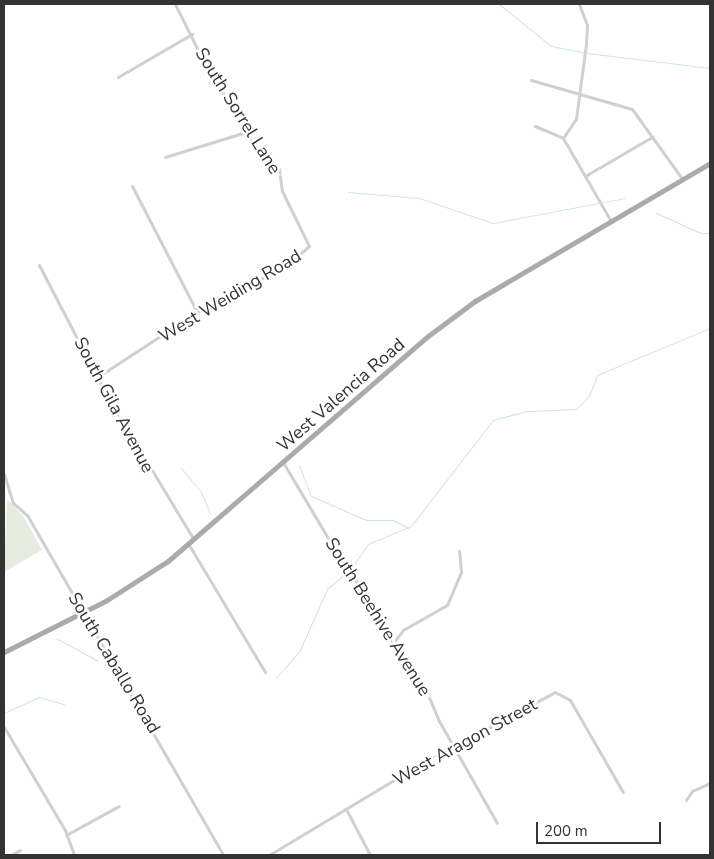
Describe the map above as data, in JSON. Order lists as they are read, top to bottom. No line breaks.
{"streets":{"main road":["West Valencia Road"],"street":["South Sorrel Lane","West Weiding Road","South Gila Avenue","South Beehive Avenue","South Caballo Road","West Aragon Street"]},"crossings":[["South Sorrel Lane","West Weiding Road"],["West Weiding Road","South Gila Avenue"],["West Valencia Road","South Gila Avenue"],["West Valencia Road","South Beehive Avenue"],["West Valencia Road","South Caballo Road"],["South Beehive Avenue","West Aragon Street"]],"scale_bar":"200 m"}
